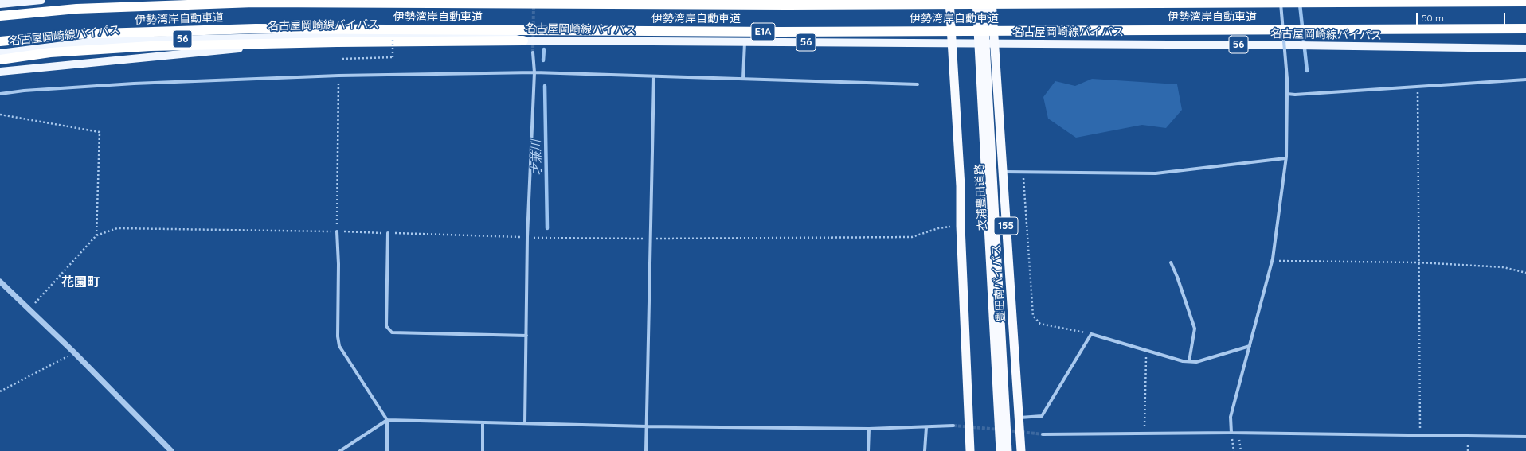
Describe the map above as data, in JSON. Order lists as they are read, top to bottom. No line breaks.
{"streets":{"highway":["伊勢湾岸自動車道","E1A","衣浦豊田道路","155","豊田南バイパス"],"main road":["名古屋岡崎線バイパス","56"]},"crossings":[["名古屋岡崎線バイパス","豊田南バイパス"]],"districts":["花園町"],"water":["才兼川"],"scale_bar":"50 m"}
